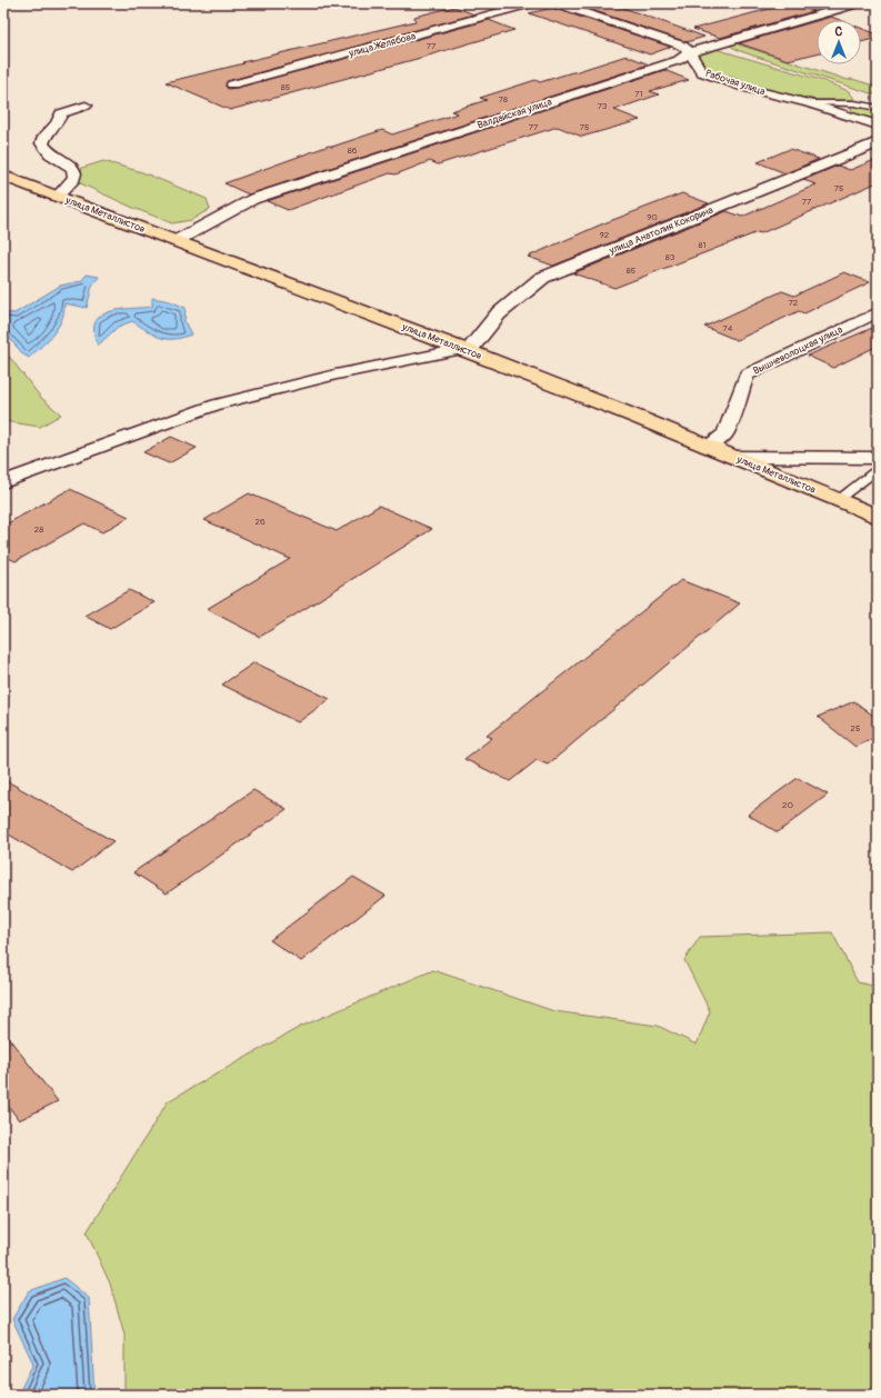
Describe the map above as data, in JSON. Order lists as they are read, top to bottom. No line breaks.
{"streets":{"main road":["улица Металлистов"],"street":["улица Желябова","Рабочая улица","Валдайская улица","улица Анатолия Кокорина","Вышневолоцкая улица"]},"crossings":[["Рабочая улица","Валдайская улица"],["Валдайская улица","улица Металлистов"],["улица Металлистов","улица Анатолия Кокорина"],["улица Металлистов","Вышневолоцкая улица"]],"house_numbers":["77","85","71","78","73","77","75","86","75","77","90","92","81","83","85","72","74","26","28","25","20"],"north":"top"}
